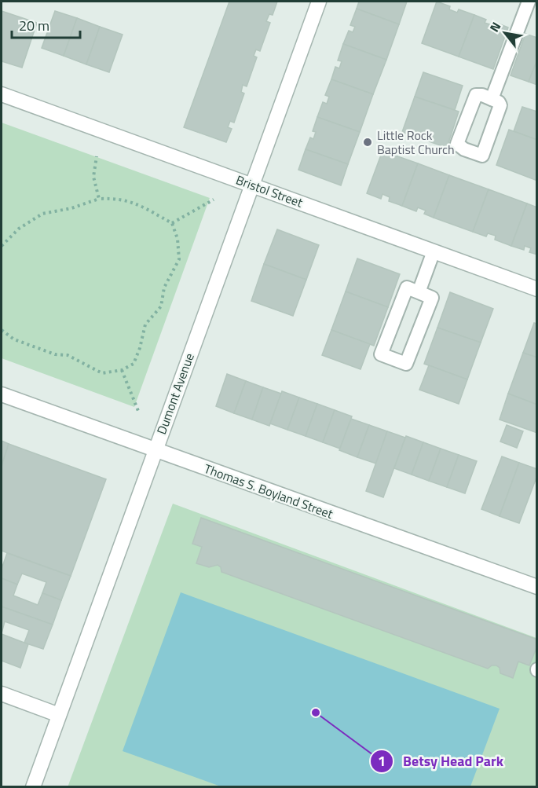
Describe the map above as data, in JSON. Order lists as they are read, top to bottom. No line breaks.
{"streets":{"street":["Bristol Street","Dumont Avenue","Thomas S. Boyland Street"]},"crossings":[["Bristol Street","Dumont Avenue"],["Dumont Avenue","Thomas S. Boyland Street"]],"places":["Little Rock Baptist Church","Betsy Head Park"],"scale_bar":"20 m","north":"top left"}
